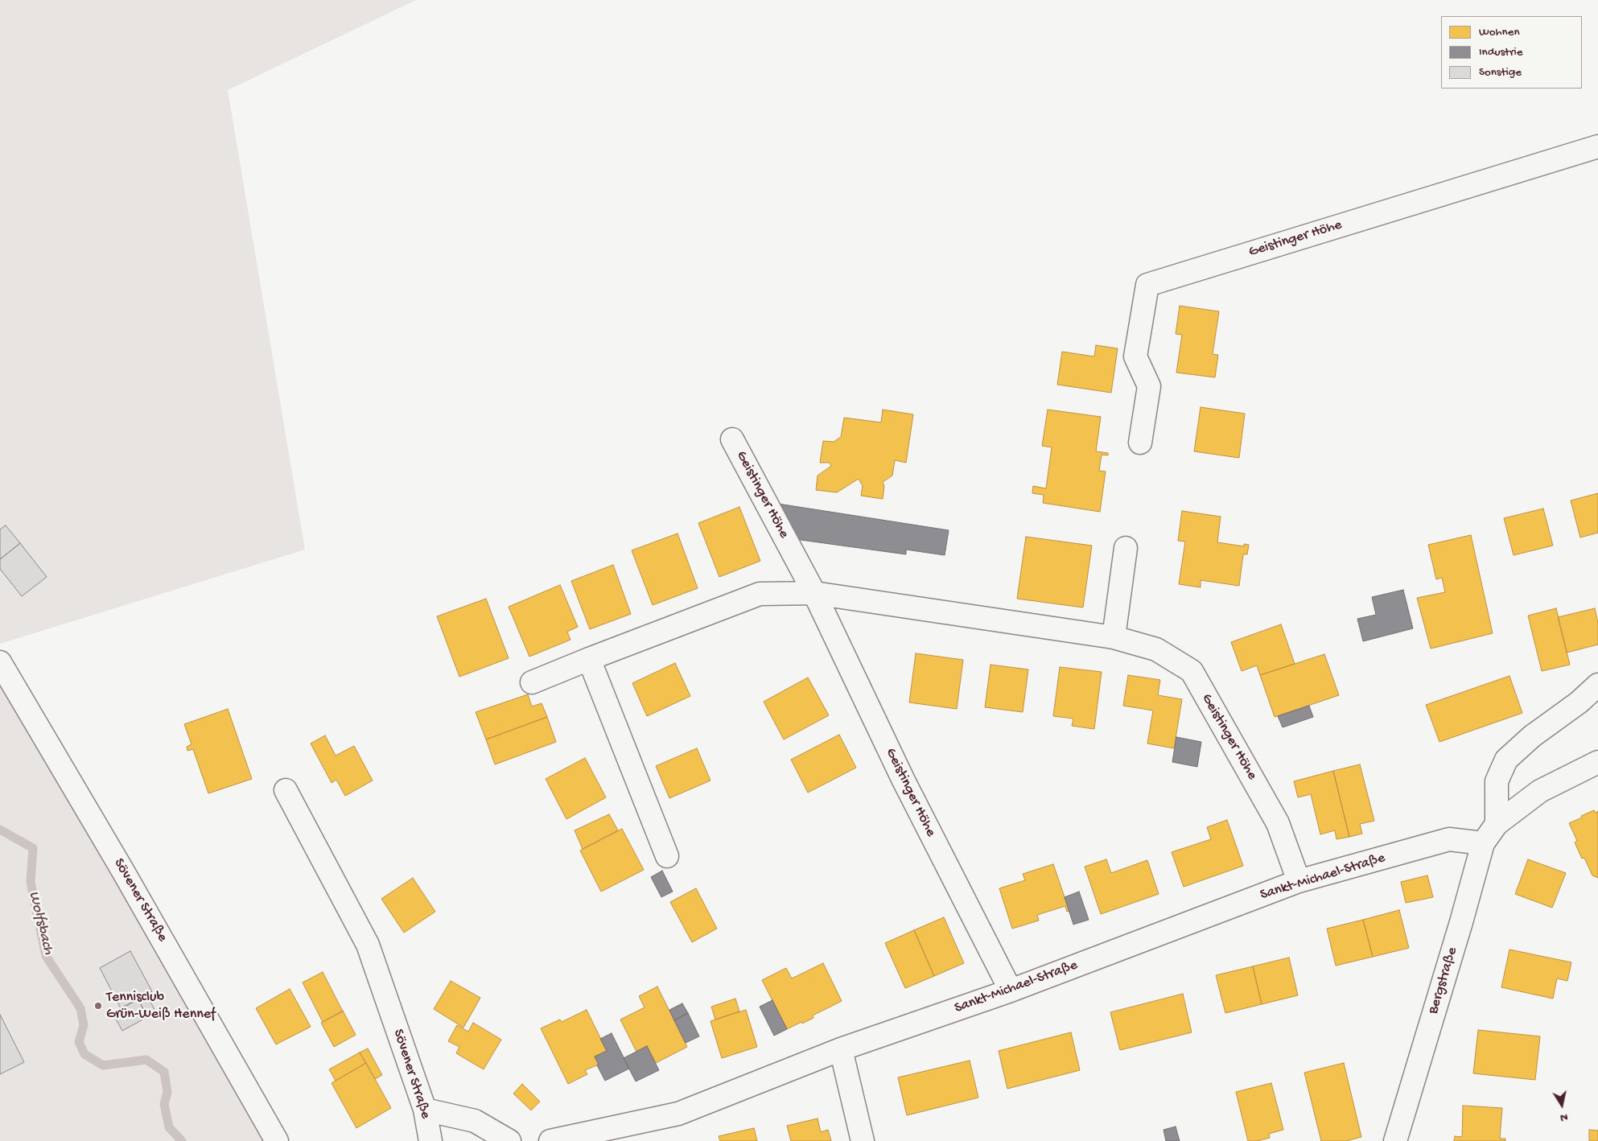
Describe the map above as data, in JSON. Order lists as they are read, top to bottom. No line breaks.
{"streets":{"street":["Geistinger Höhe","Sankt-Michael-Straße","Sövener Straße","Bergstraße"]},"crossings":[["Geistinger Höhe","Sankt-Michael-Straße"],["Sankt-Michael-Straße","Bergstraße"]],"water":["Wolfsbach"],"places":["Tennisclub Grün-Weiß Hennef"],"legend":["Wohnen","Industrie","Sonstige"],"north":"bottom"}
